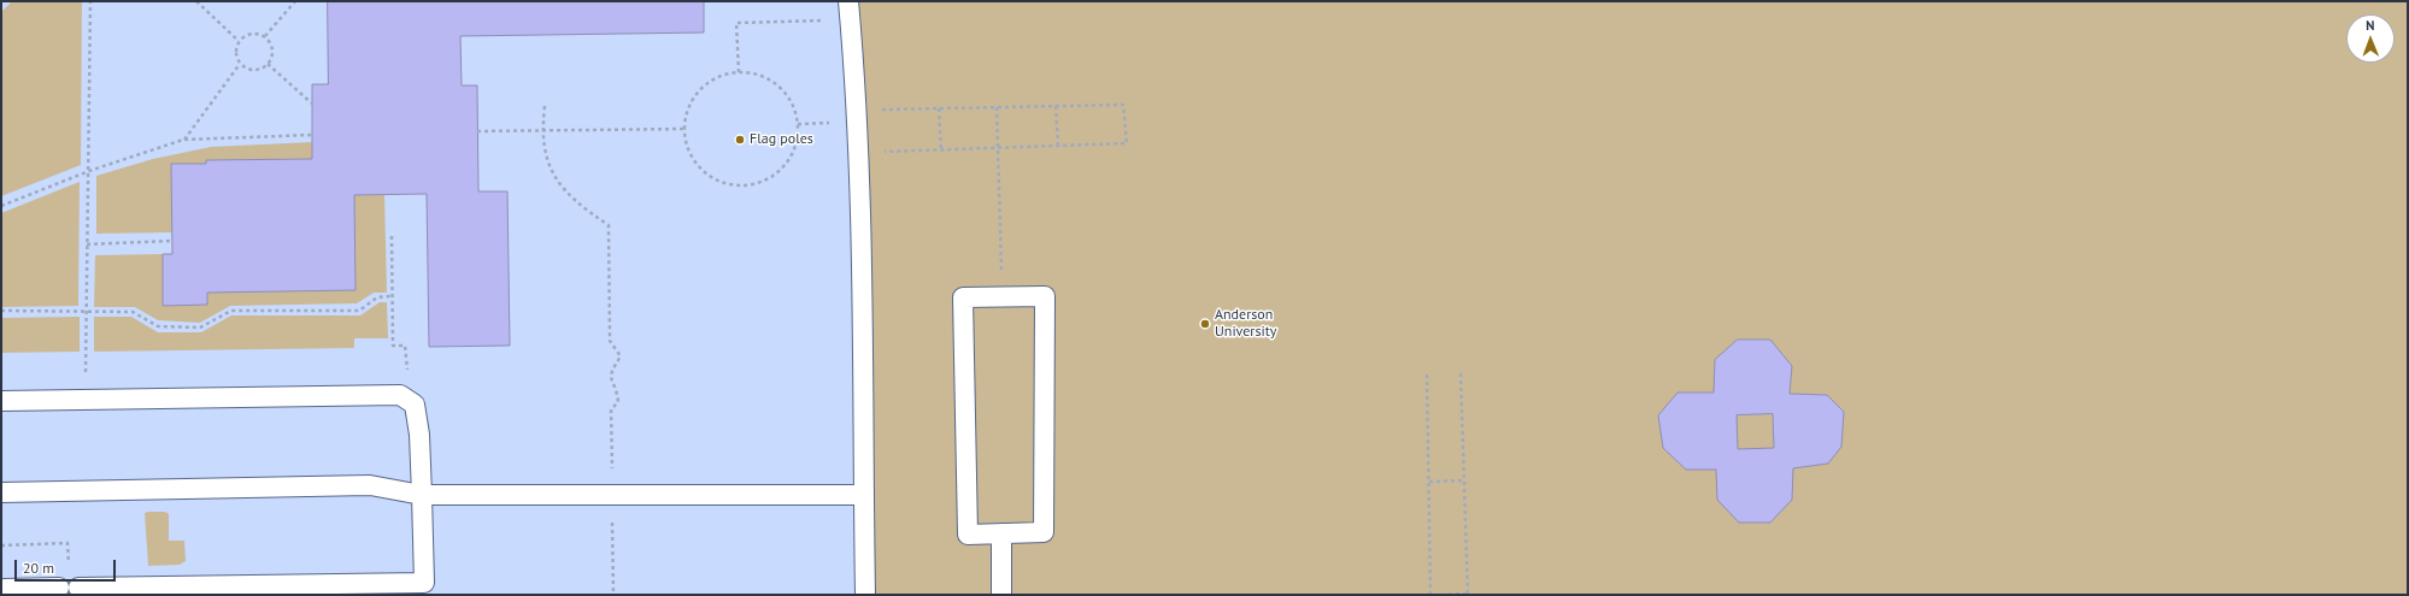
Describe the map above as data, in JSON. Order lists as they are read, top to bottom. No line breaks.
{"places":["Flag poles","Anderson University"],"scale_bar":"20 m","north":"top"}
